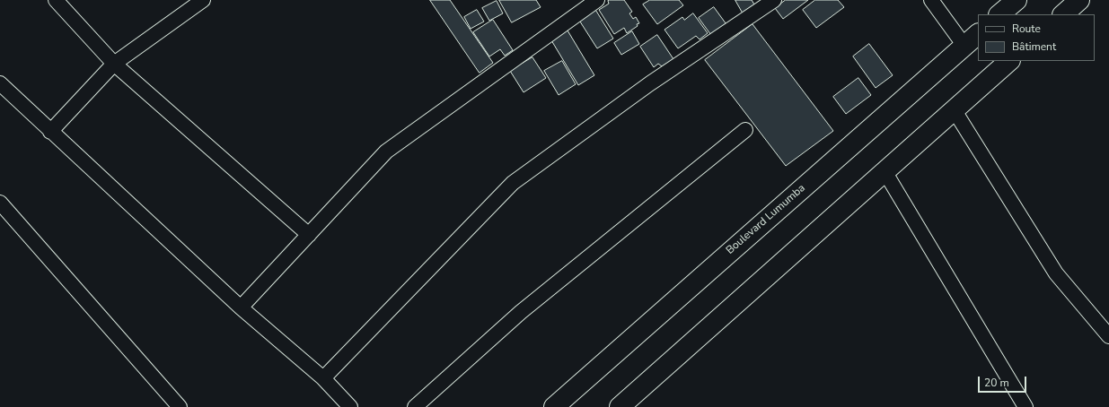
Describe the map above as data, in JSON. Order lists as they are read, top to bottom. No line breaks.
{"streets":{"highway":["Boulevard Lumumba"]},"legend":["Route","Bâtiment"],"scale_bar":"20 m"}
